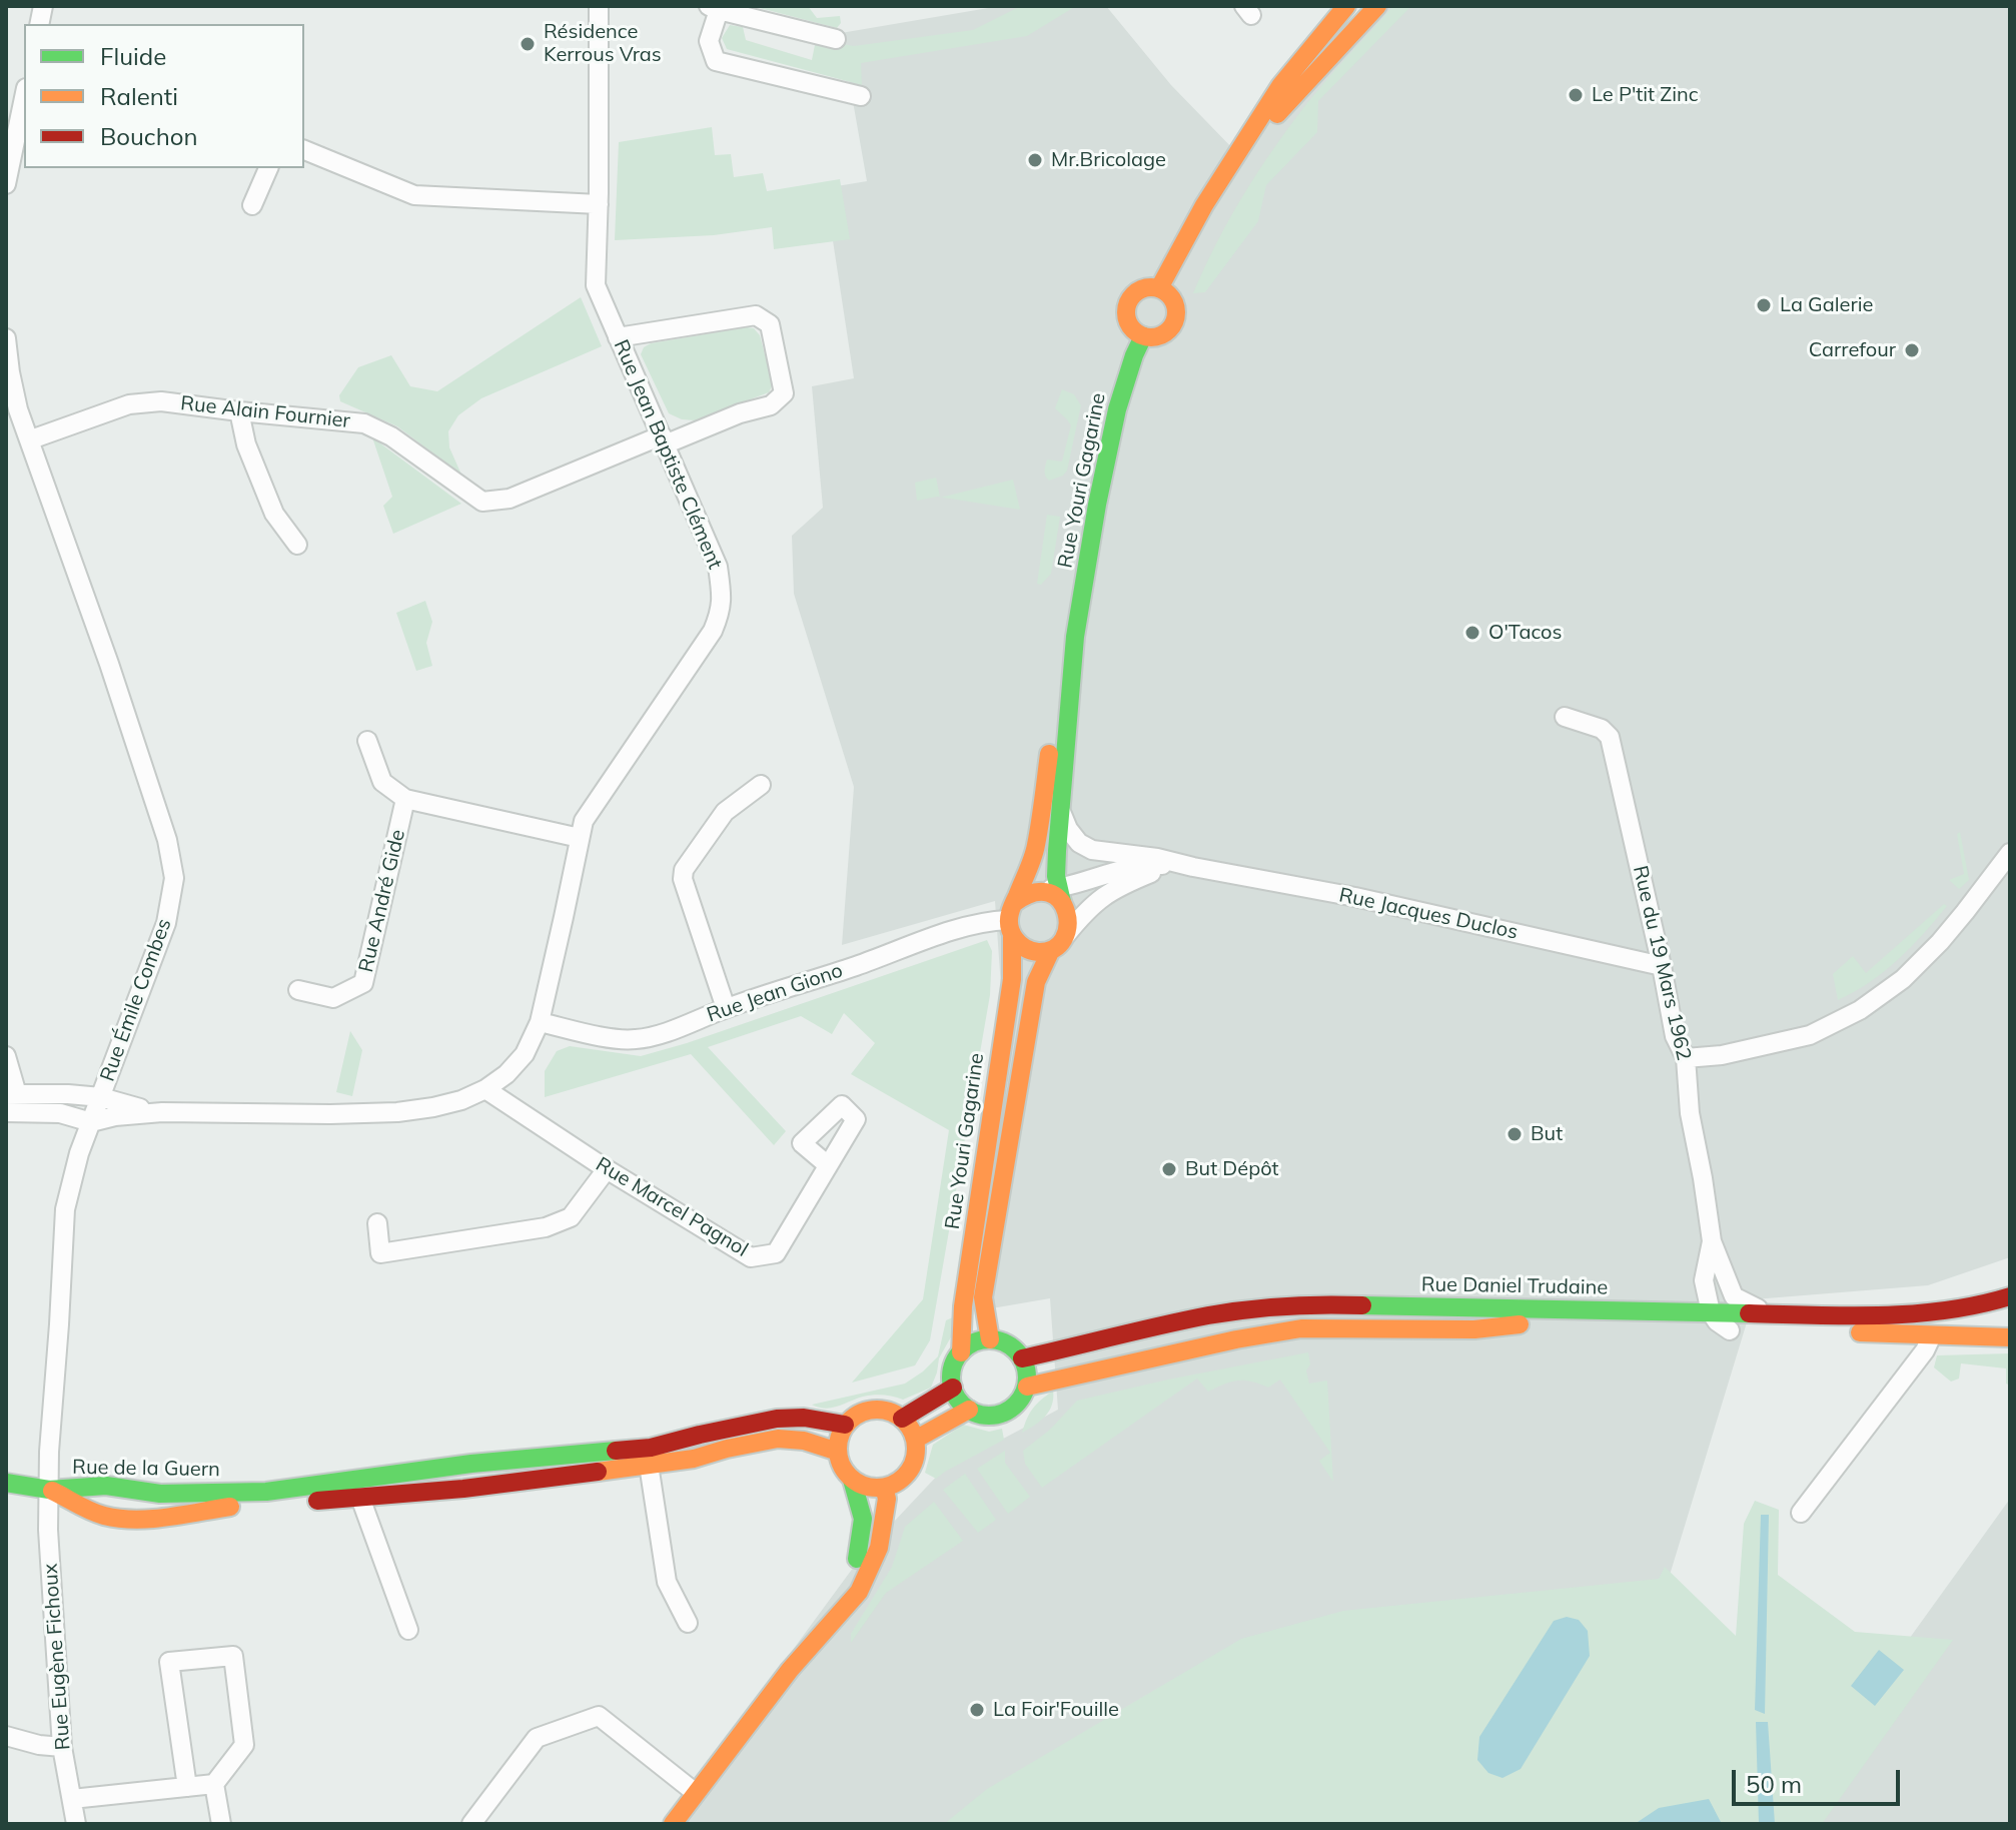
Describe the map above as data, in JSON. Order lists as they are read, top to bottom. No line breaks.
{"streets":{"main road":["Rue Youri Gagarine","Rue Daniel Trudaine","Rue de la Guern"],"street":["Rue Alain Fournier","Rue Jean Baptiste Clément","Rue André Gide","Rue Jacques Duclos","Rue du 19 Mars 1962","Rue Jean Giono","Rue Émile Combes","Rue Marcel Pagnol","Rue Eugène Fichoux"]},"crossings":[["Rue Alain Fournier","Rue Jean Baptiste Clément"],["Rue Alain Fournier","Rue Émile Combes"],["Rue Jean Baptiste Clément","Rue Jean Giono"],["Rue Jean Baptiste Clément","Rue Marcel Pagnol"],["Rue Youri Gagarine","Rue Jacques Duclos"],["Rue Youri Gagarine","Rue Jean Giono"],["Rue Youri Gagarine","Rue Daniel Trudaine"],["Rue Jacques Duclos","Rue du 19 Mars 1962"],["Rue Jacques Duclos","Rue Jean Giono"],["Rue du 19 Mars 1962","Rue Daniel Trudaine"],["Rue Émile Combes","Rue de la Guern"],["Rue Émile Combes","Rue Eugène Fichoux"],["Rue de la Guern","Rue Eugène Fichoux"]],"places":["Résidence Kerrous Vras","Le P'tit Zinc","Mr.Bricolage","La Galerie","Carrefour","O'Tacos","But","But Dépôt","La Foir'Fouille"],"legend":["Fluide","Ralenti","Bouchon"],"scale_bar":"50 m"}
